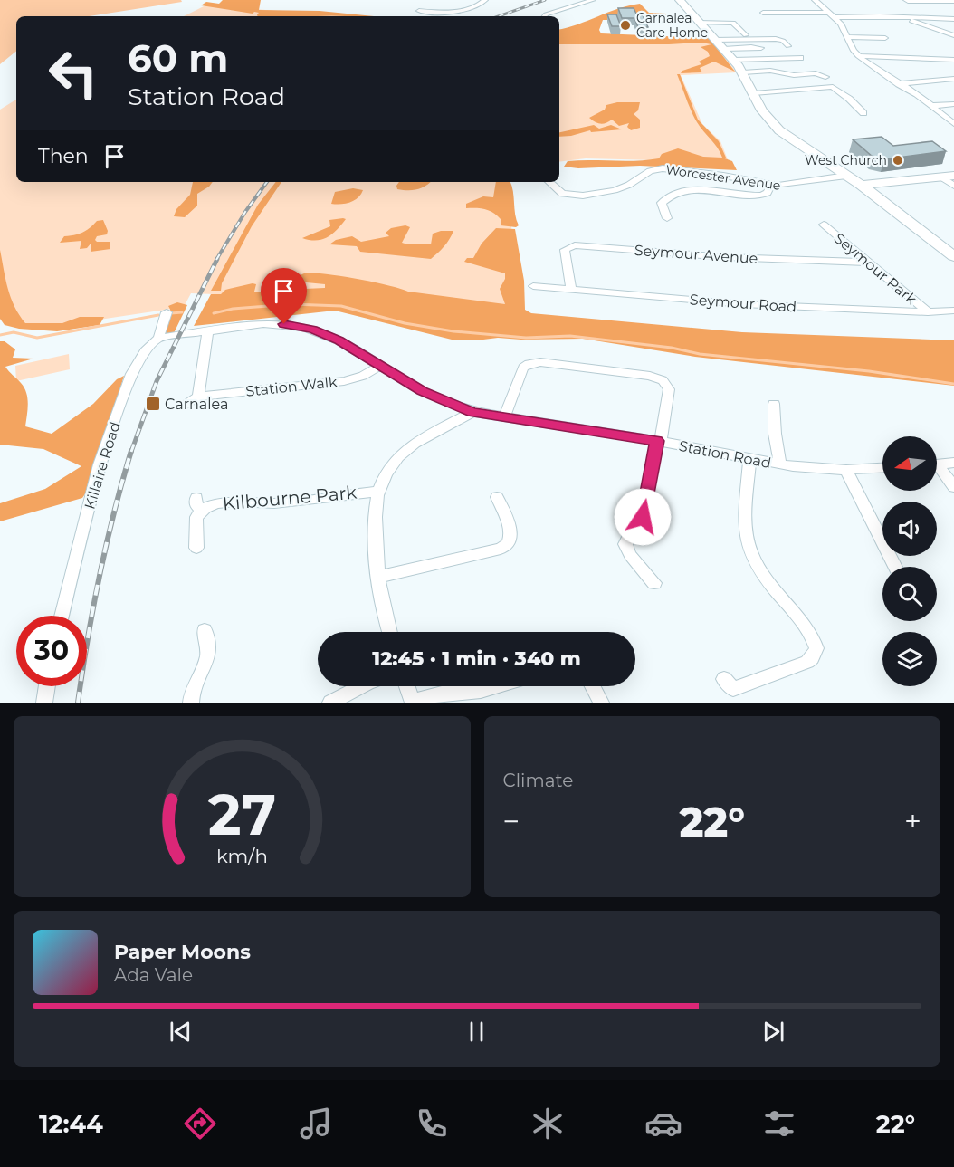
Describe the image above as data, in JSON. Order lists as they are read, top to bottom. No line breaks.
{"streets":{"street":["Worcester Avenue","Seymour Avenue","Seymour Park","Seymour Road","Station Walk","Station Road","Killaire Road","Kilbourne Park"]},"crossings":[["Seymour Avenue","Seymour Park"],["Seymour Avenue","Seymour Road"],["Seymour Park","Seymour Road"],["Station Walk","Station Road"],["Station Road","Killaire Road"]],"places":{"other":["Carnalea Care Home","West Church"],"transit":["Carnalea"]},"north":"left","page":{"turn":["60 m","Station Road"],"then":"Then","limit":"30","trip":"12:45 · 1 min · 340 m","tile":"Climate","heat":["−","22°","+"],"song":["Paper Moons","Ada Vale"],"tabs":["12:44","22°"],"gauge":["27","km/h"]}}
